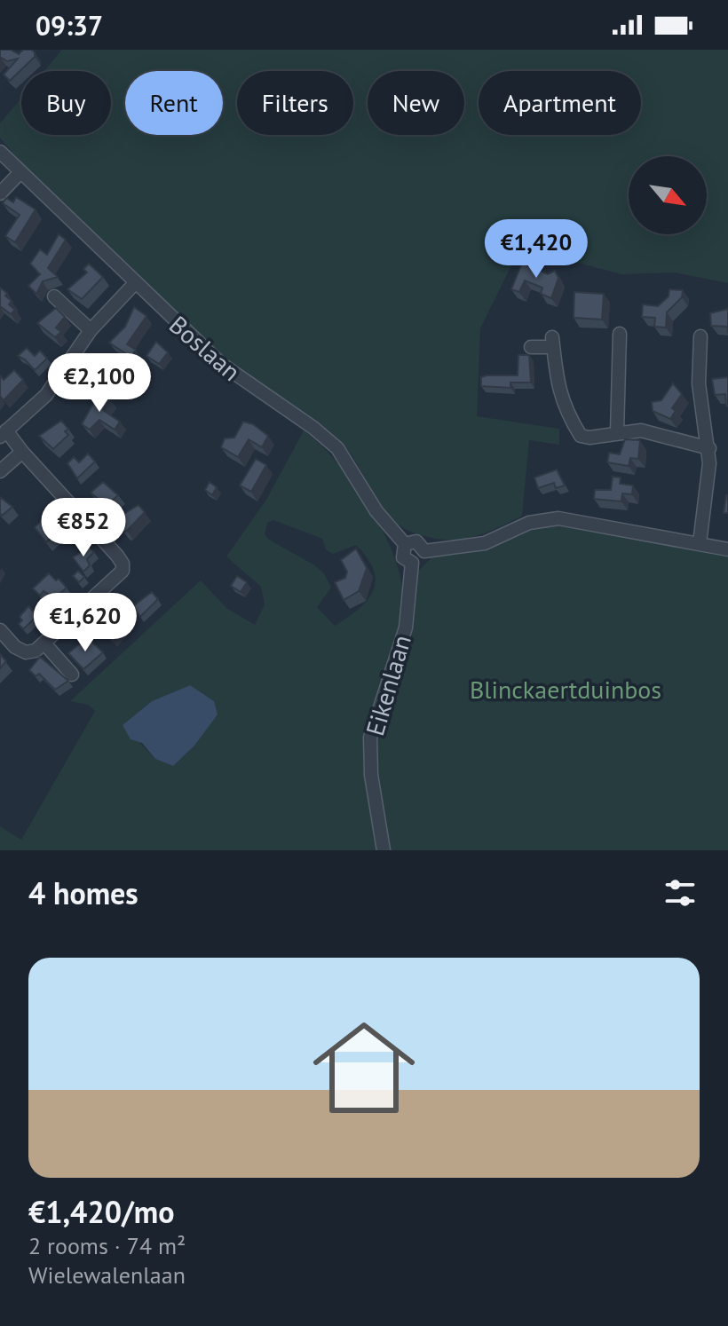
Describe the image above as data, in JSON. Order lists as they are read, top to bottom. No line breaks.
{"streets":{"street":["Boslaan","Eikenlaan"]},"crossings":[["Boslaan","Eikenlaan"]],"parks":["Blinckaertduinbos"],"north":"bottom right","page":{"status":"09:37","chip":["Buy","Rent","Filters","New","Apartment"],"price":["€1,420","€2,100","€852","€1,620"],"heading":"4 homes","list":[{"name":"€1,420/mo","note":"2 rooms · 74 m² · Wielewalenlaan"}]}}
